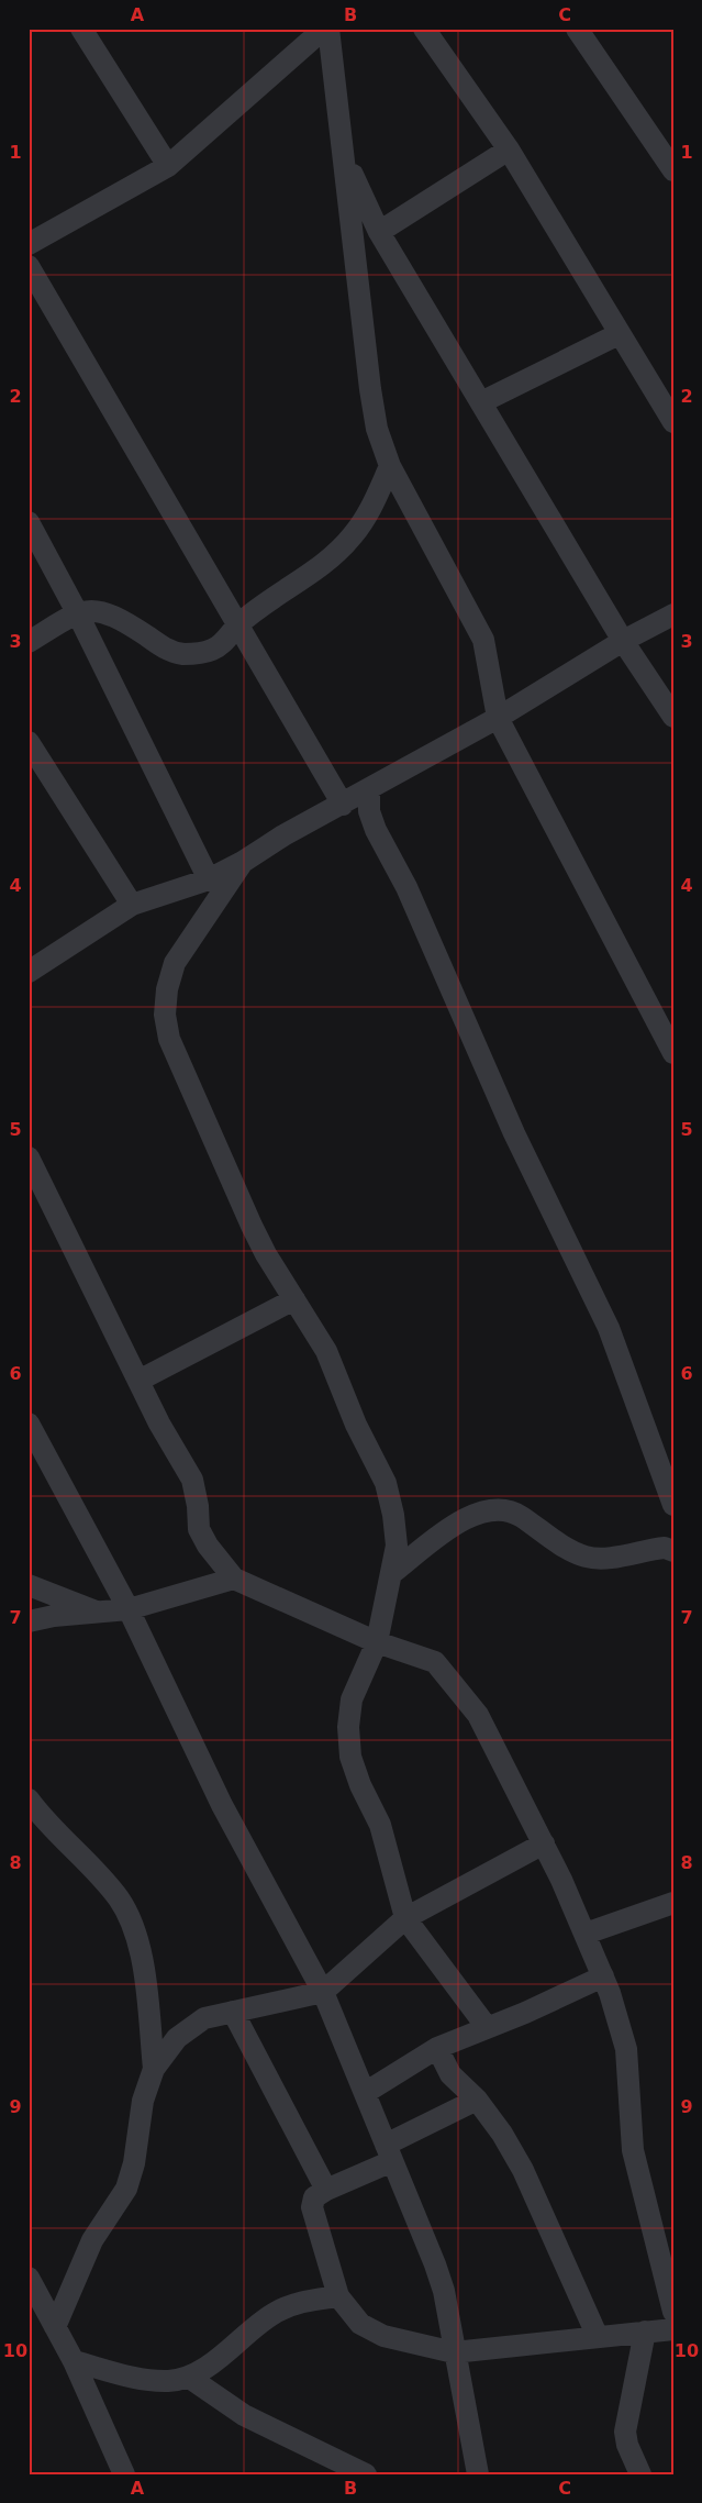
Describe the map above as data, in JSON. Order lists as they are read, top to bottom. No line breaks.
{"grid":{"columns":["A","B","C"],"rows":["1","2","3","4","5","6","7","8","9","10"]}}
